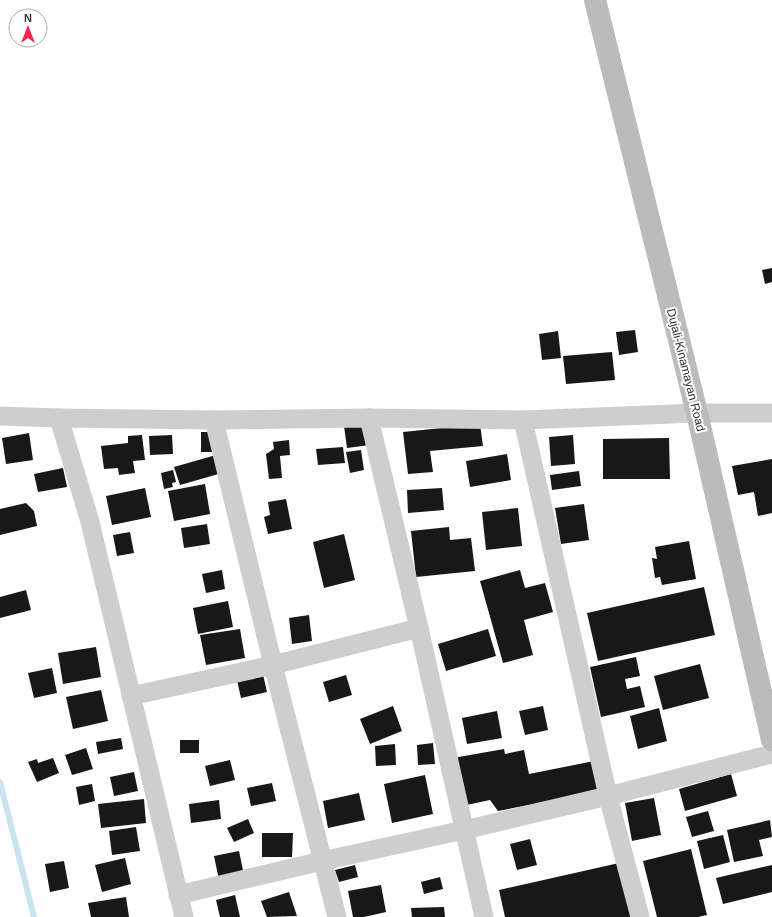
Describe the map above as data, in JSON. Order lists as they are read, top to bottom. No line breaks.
{"streets":{"main road":["Dujali-Kinamayan Road"]},"north":"top"}
